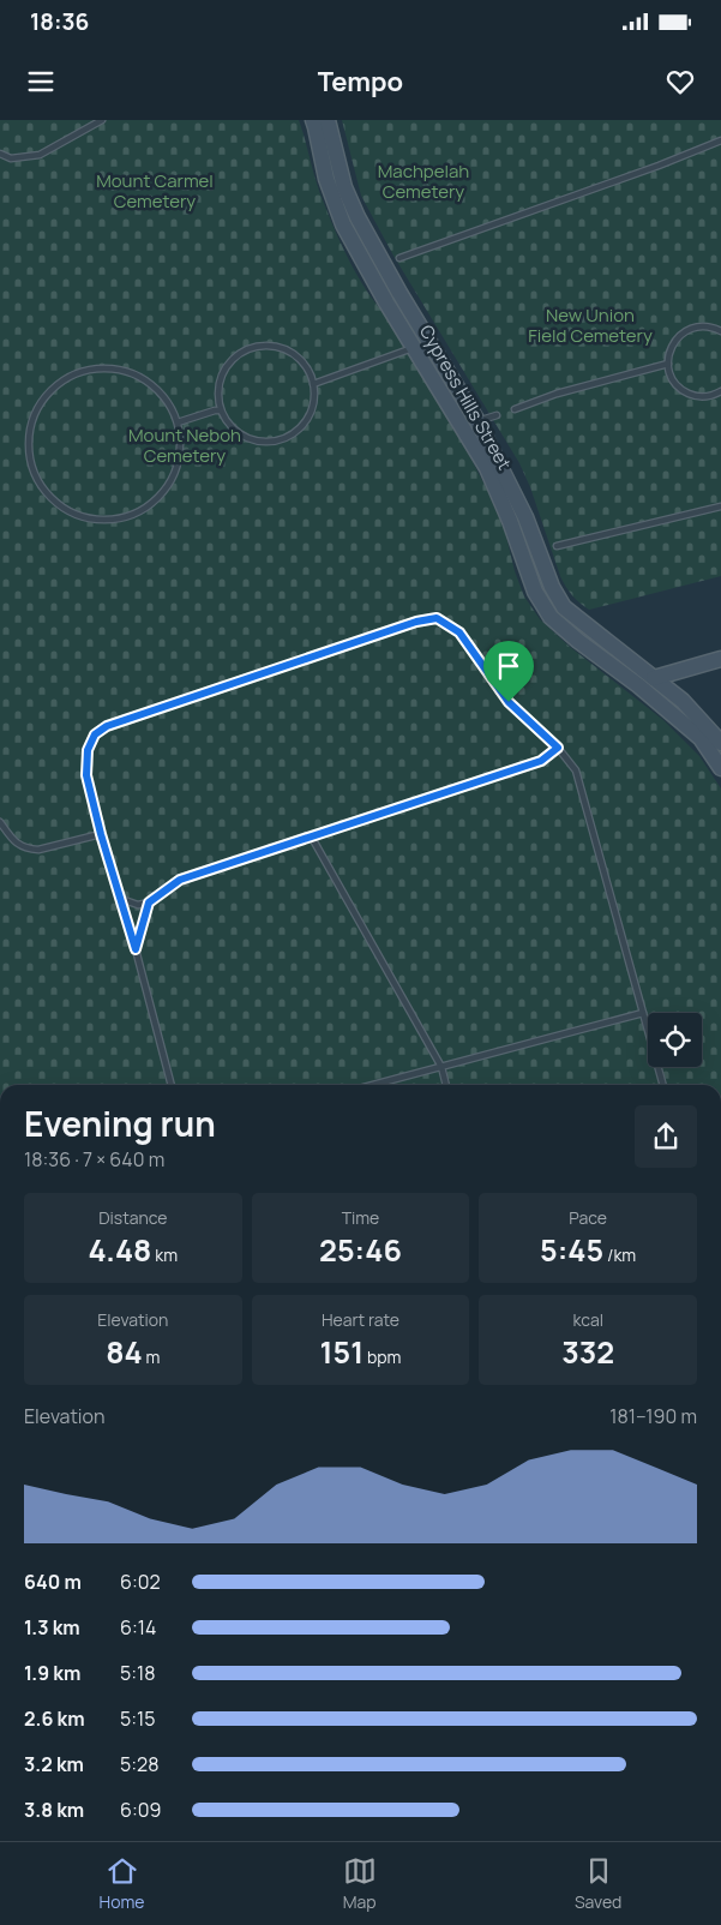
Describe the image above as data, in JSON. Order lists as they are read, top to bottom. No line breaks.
{"streets":{"street":["Cypress Hills Street"]},"parks":["Machpelah Cemetery","Mount Carmel Cemetery","New Union Field Cemetery","Mount Neboh Cemetery"],"page":{"status":"18:36","header":"Tempo","heading":["Evening run","18:36 · 7 × 640 m"],"stats":[["Distance","4.48 km"],["Time","25:46"],["Pace","5:45 /km"],["Elevation","84 m"],["Heart rate","151 bpm"],["kcal","332"]],"chart":["Elevation","181–190 m"],"list":[{"name":"640 m","note":"6:02"},{"name":"1.3 km","note":"6:14"},{"name":"1.9 km","note":"5:18"},{"name":"2.6 km","note":"5:15"},{"name":"3.2 km","note":"5:28"},{"name":"3.8 km","note":"6:09"}],"tabs":["Home","Map","Saved"]}}
